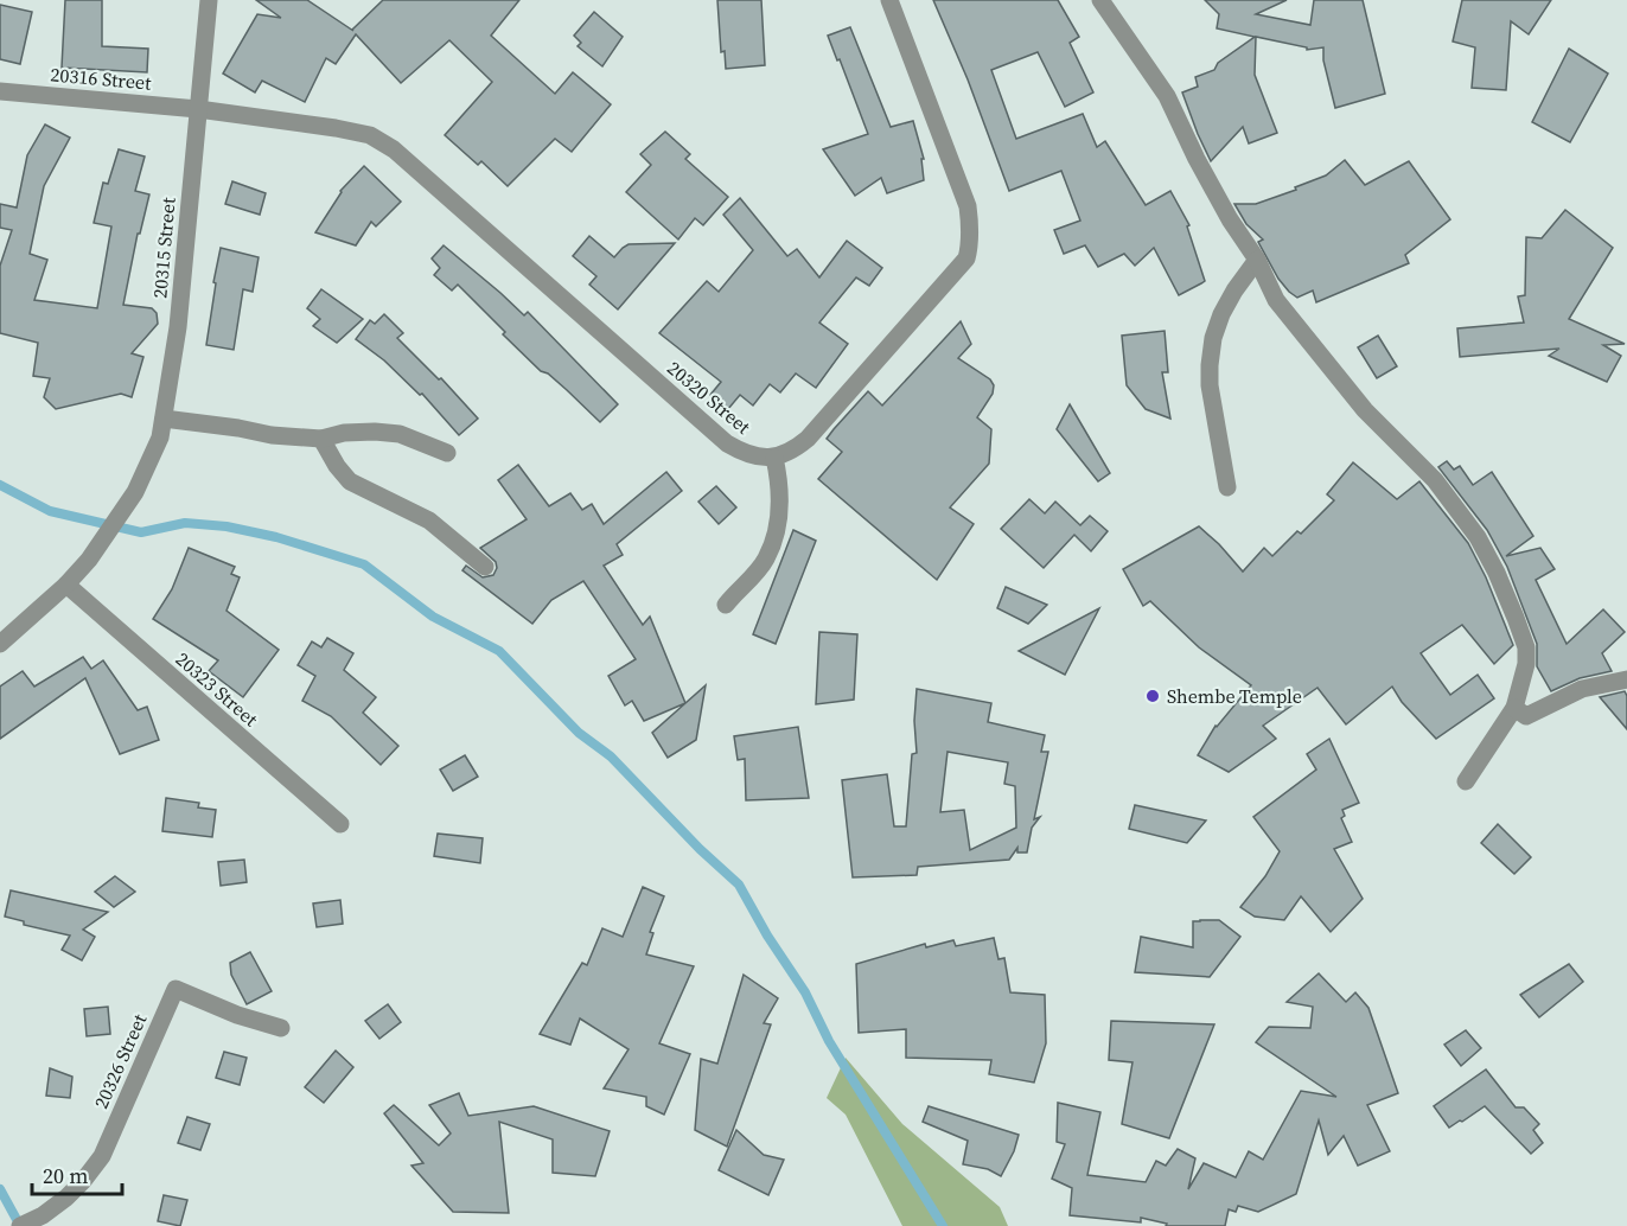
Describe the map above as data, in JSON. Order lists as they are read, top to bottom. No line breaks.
{"streets":{"street":["20316 Street","20315 Street","20320 Street","20323 Street","20326 Street"]},"crossings":[["20316 Street","20315 Street"],["20316 Street","20320 Street"],["20315 Street","20320 Street"],["20315 Street","20323 Street"]],"places":["Shembe Temple"],"scale_bar":"20 m"}
